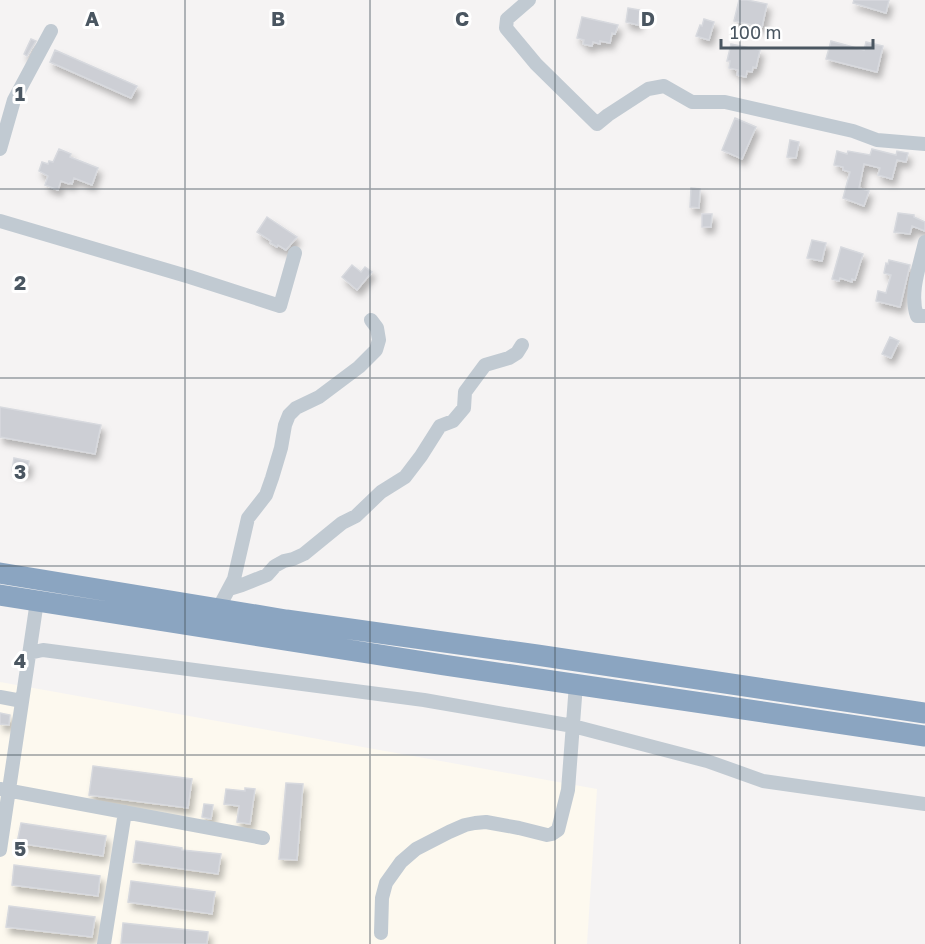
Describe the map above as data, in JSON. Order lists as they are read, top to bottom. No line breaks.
{"scale_bar":"100 m","grid":{"columns":["A","B","C","D"],"rows":["1","2","3","4","5"]}}
